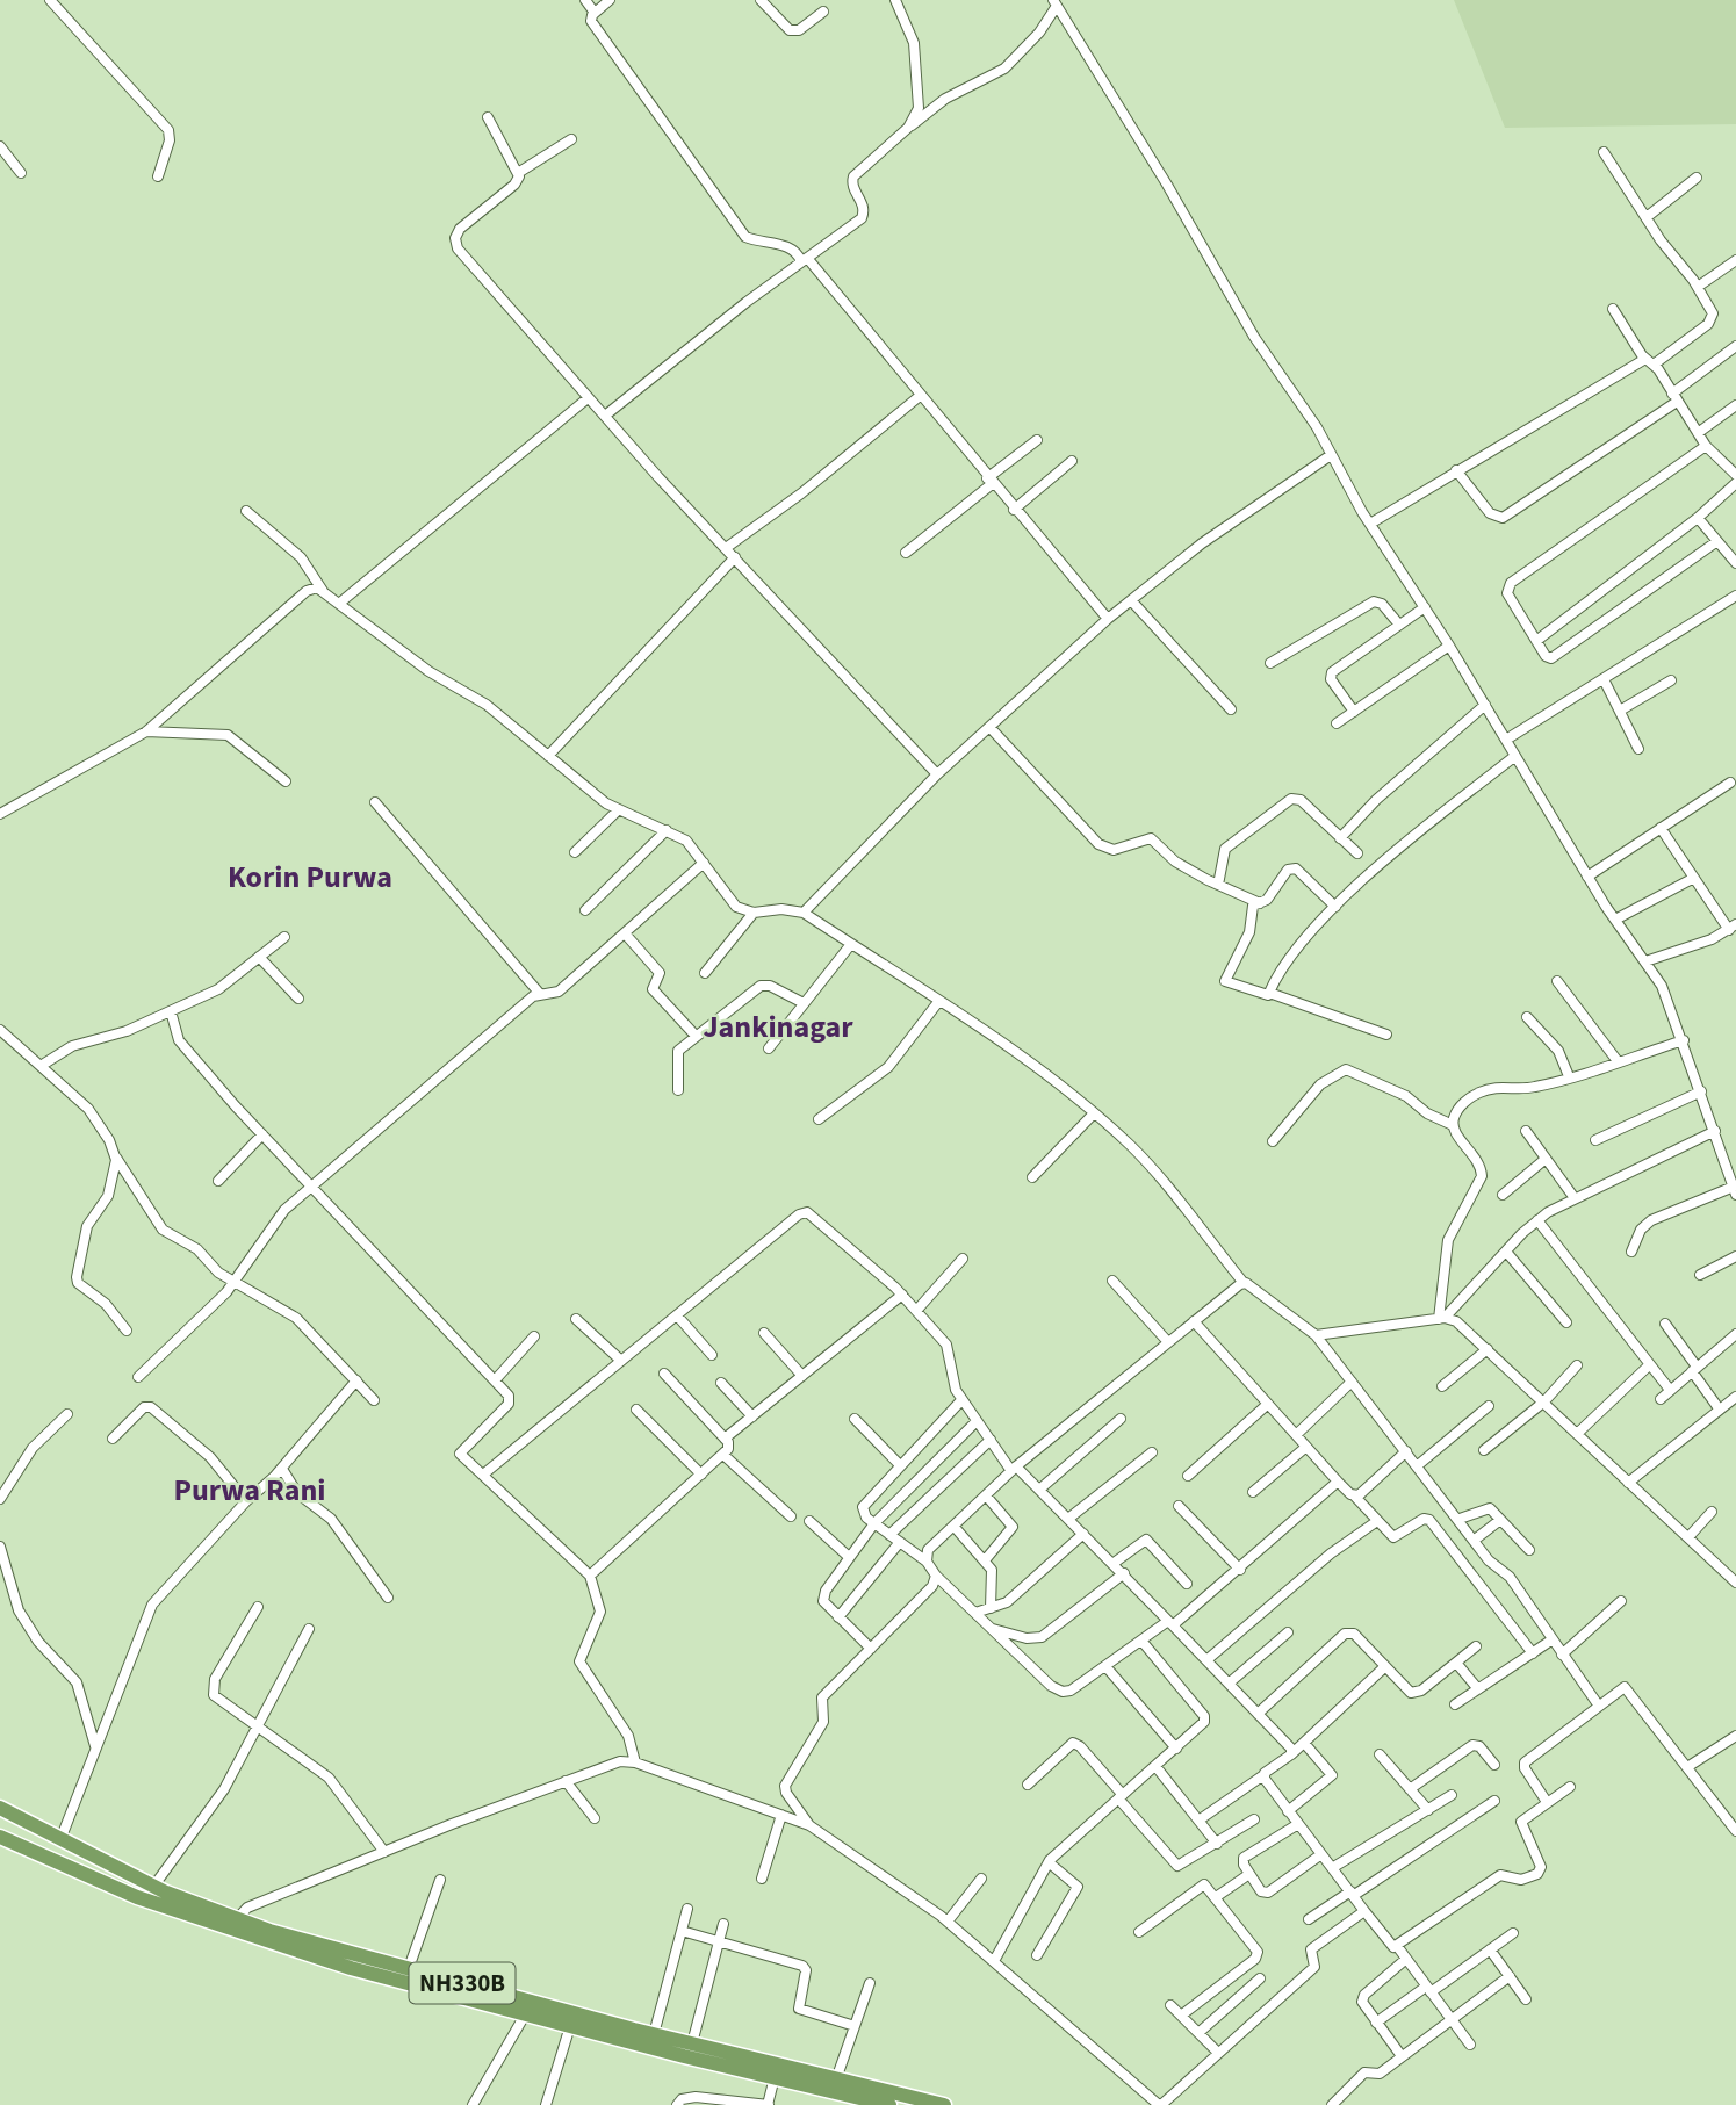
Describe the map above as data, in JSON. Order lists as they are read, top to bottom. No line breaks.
{"streets":{"highway":["NH330B"]},"districts":["Korin Purwa","Jankinagar","Purwa Rani"]}
